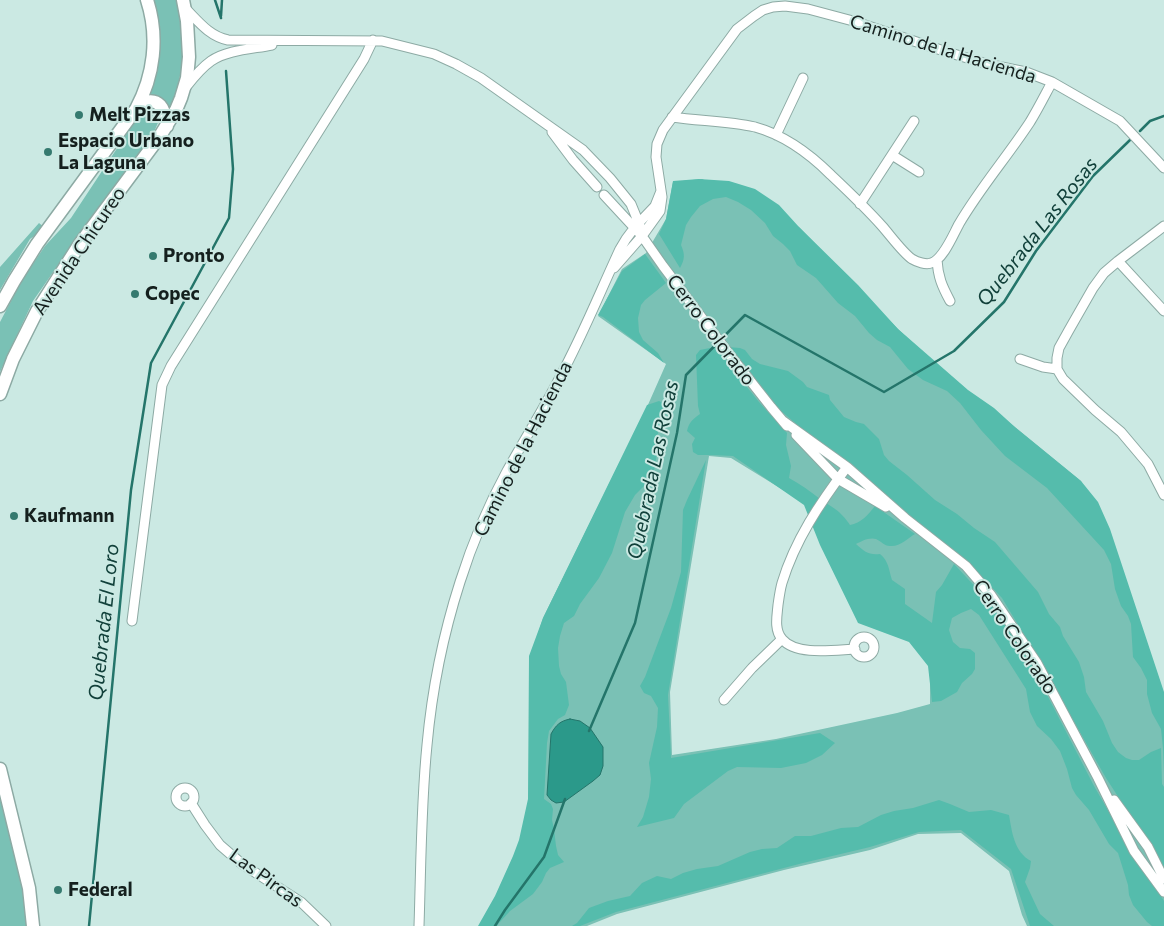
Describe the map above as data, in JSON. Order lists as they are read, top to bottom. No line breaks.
{"streets":{"main road":["Avenida Chicureo"],"street":["Camino de la Hacienda","Cerro Colorado","Las Pircas"]},"crossings":[["Camino de la Hacienda","Cerro Colorado"],["Avenida Chicureo","Cerro Colorado"]],"water":["Quebrada Las Rosas","Quebrada El Loro"],"places":["Melt Pizzas","Espacio Urbano La Laguna","Pronto","Copec","Kaufmann","Federal"]}
